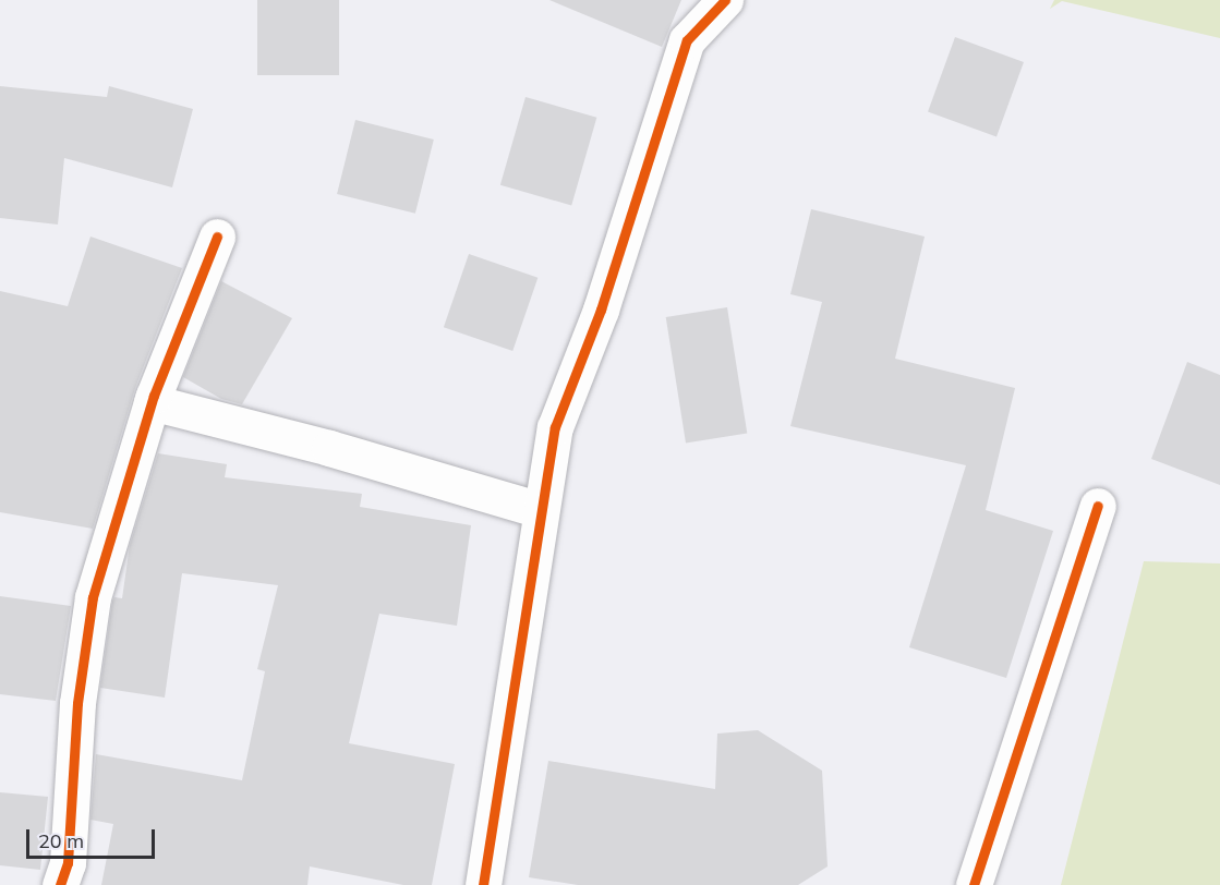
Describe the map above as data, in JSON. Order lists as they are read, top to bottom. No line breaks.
{"scale_bar":"20 m"}
